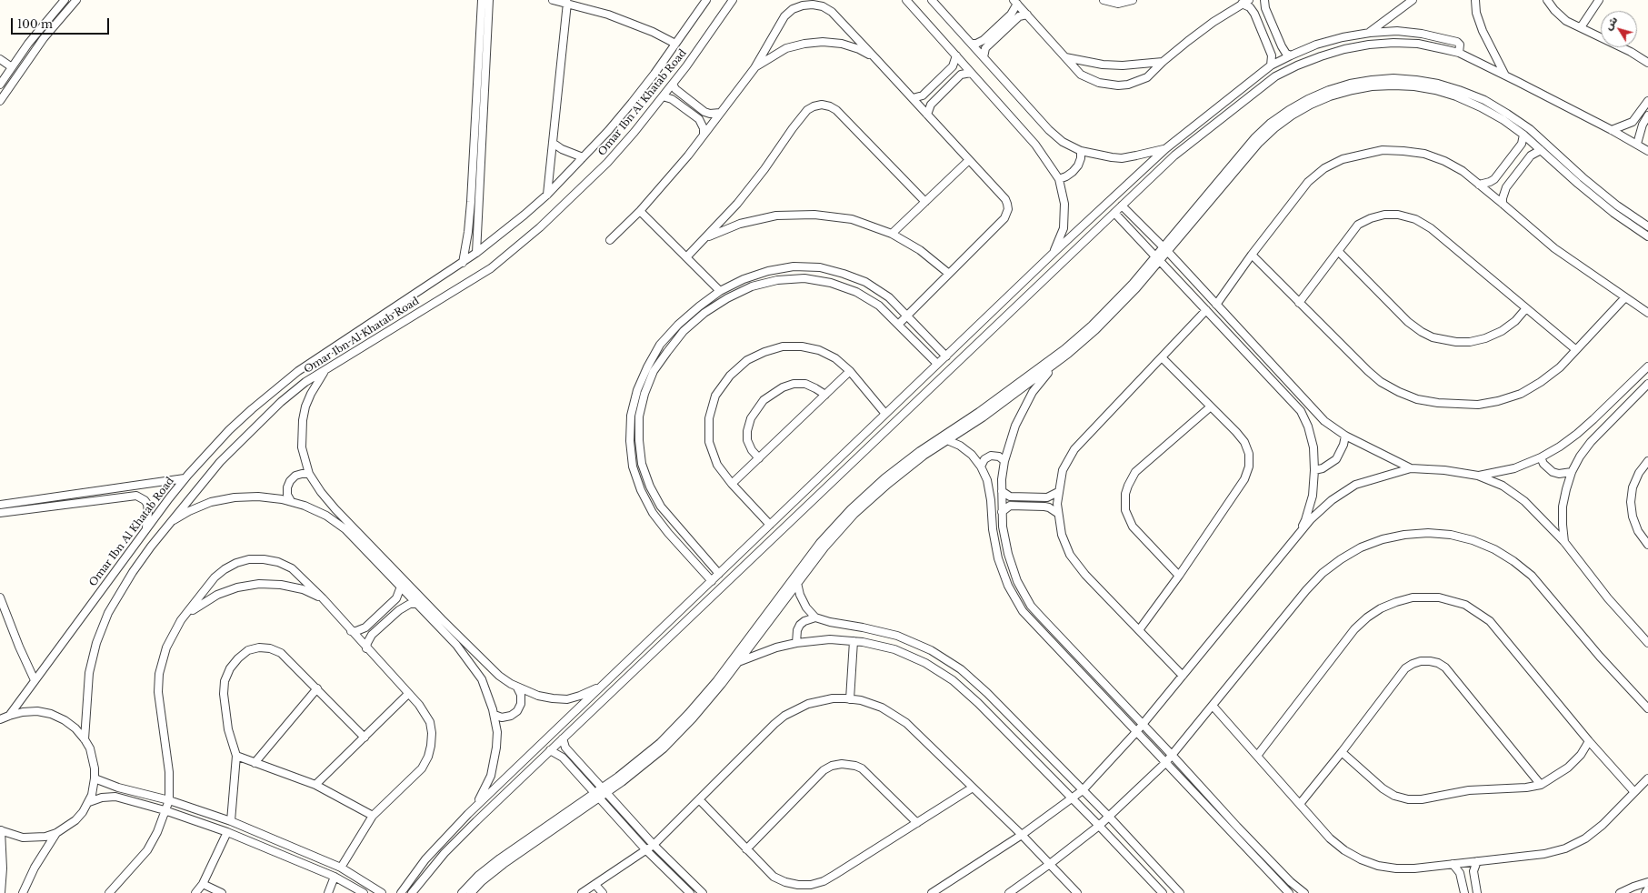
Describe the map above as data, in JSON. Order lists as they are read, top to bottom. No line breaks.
{"streets":{"street":["Omar Ibn Al Khatab Road"]},"scale_bar":"100 m","north":"top left"}
